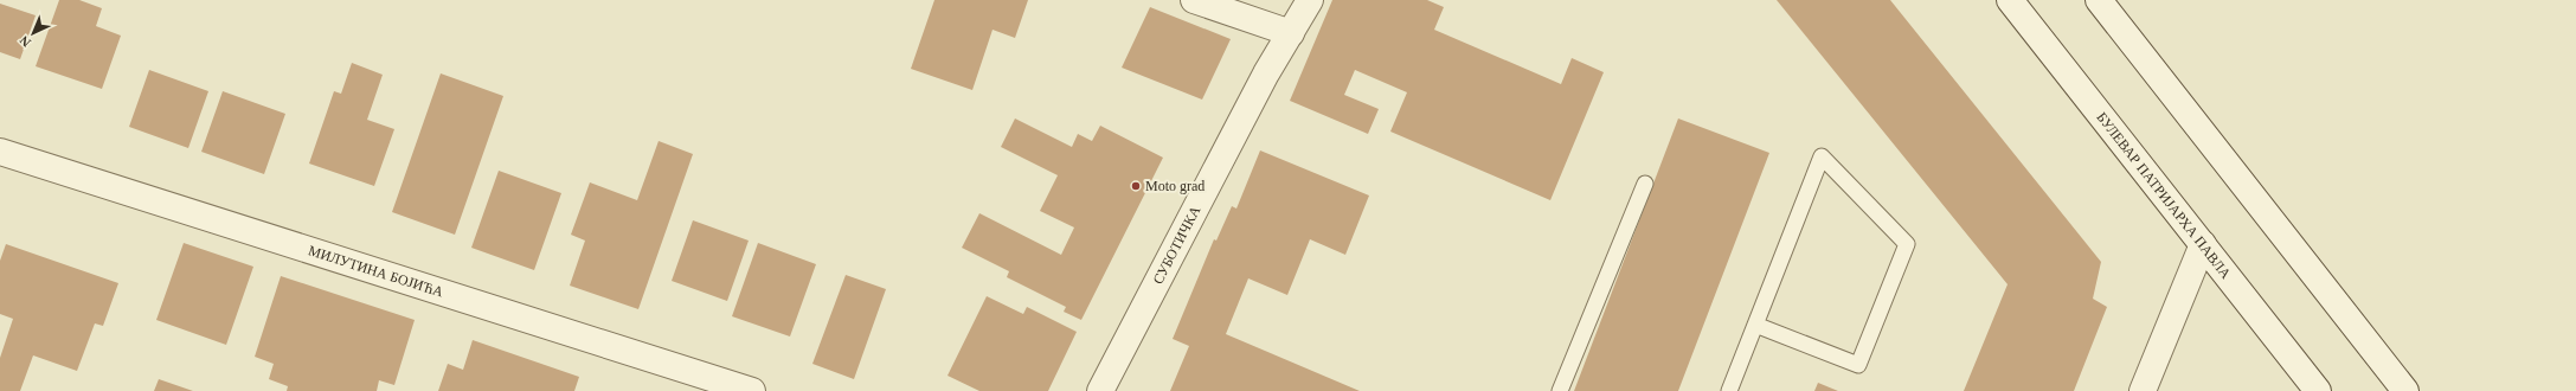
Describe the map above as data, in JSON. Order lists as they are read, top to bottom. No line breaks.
{"streets":{"street":["БУЛЕВАР ПАТРИЈАРХА ПАВЛА","СУБОТИЧКА","МИЛУТИНА БОЈИЋА"]},"places":["Moto grad"],"north":"bottom left"}
